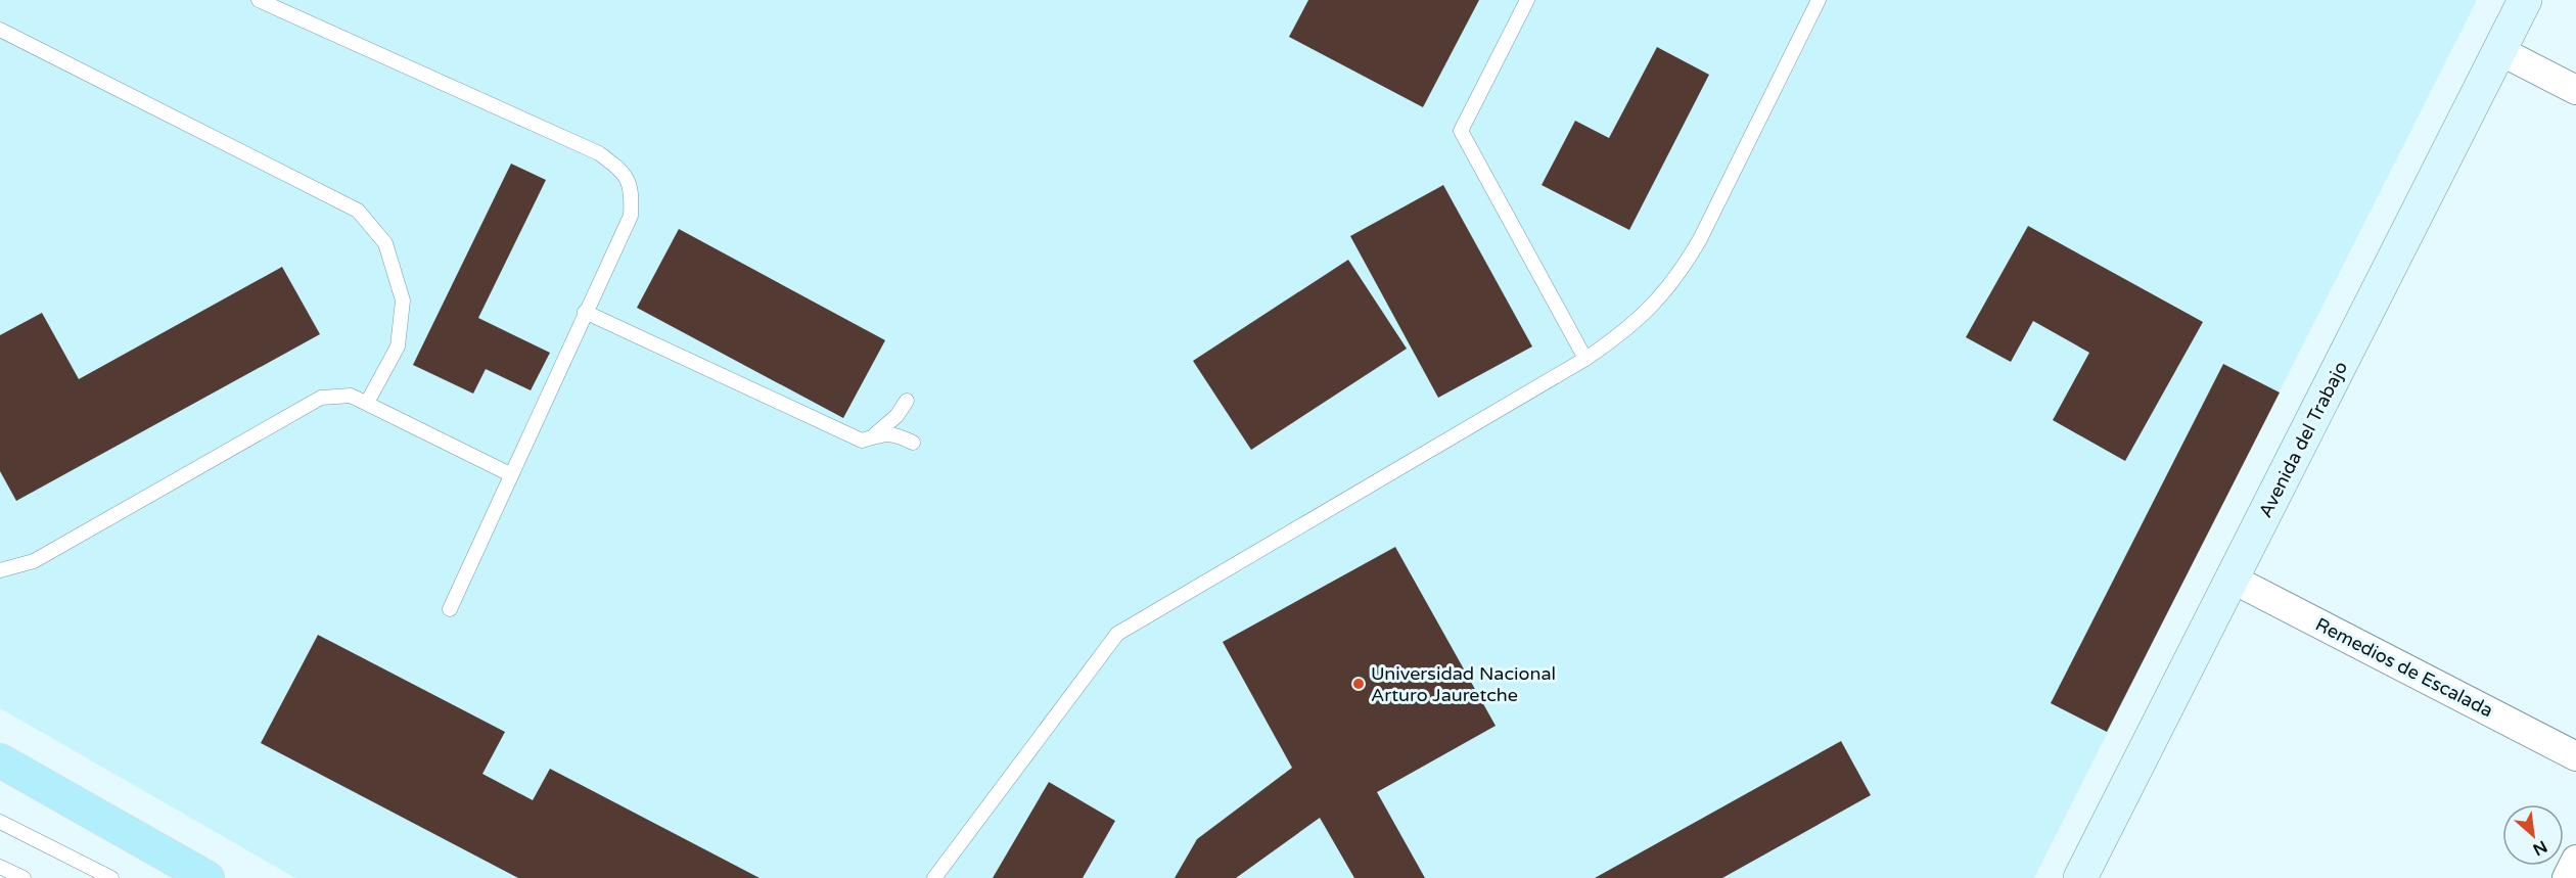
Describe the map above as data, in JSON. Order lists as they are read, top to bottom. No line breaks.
{"streets":{"main road":["Avenida del Trabajo"],"street":["Remedios de Escalada"]},"crossings":[["Avenida del Trabajo","Remedios de Escalada"]],"places":["Universidad Nacional Arturo Jauretche"],"north":"bottom right"}
